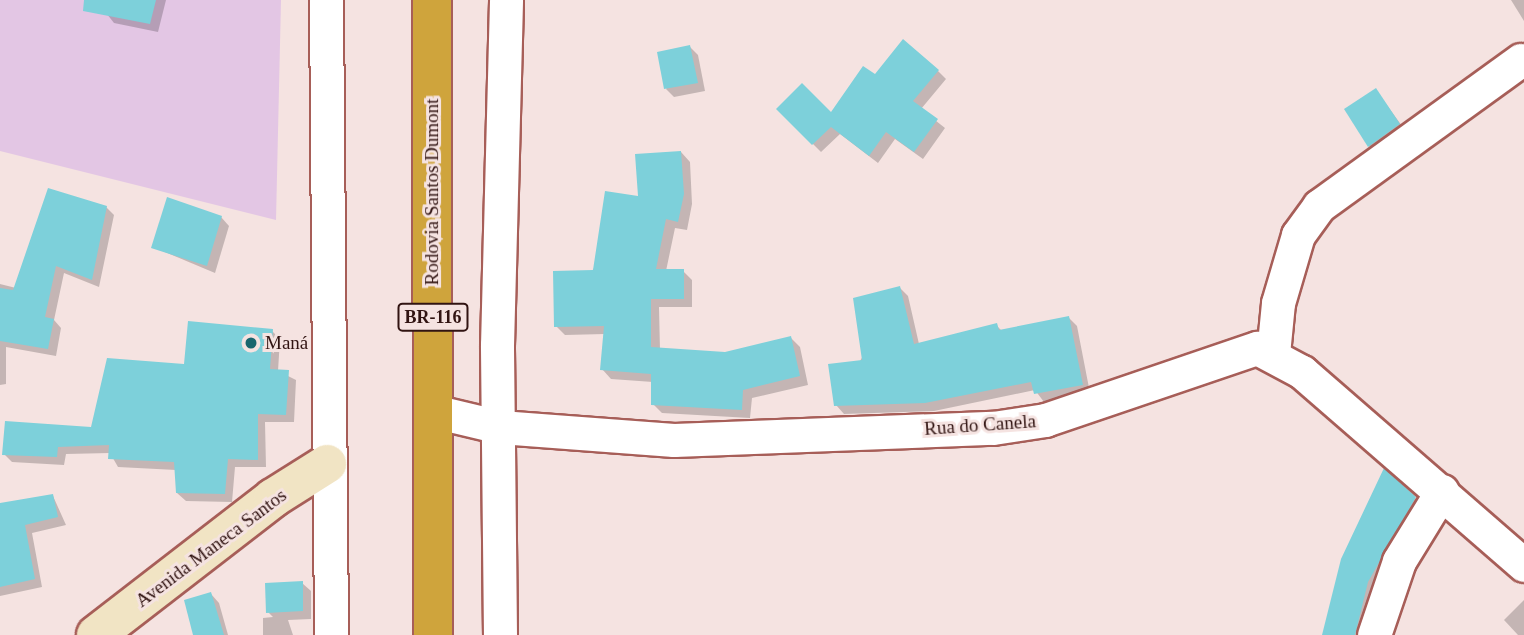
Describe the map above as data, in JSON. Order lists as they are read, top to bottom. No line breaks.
{"streets":{"highway":["Rodovia Santos Dumont","BR-116"],"street":["Rua do Canela","Avenida Maneca Santos"]},"crossings":[["Rodovia Santos Dumont","Rua do Canela"]],"places":["Maná"]}
